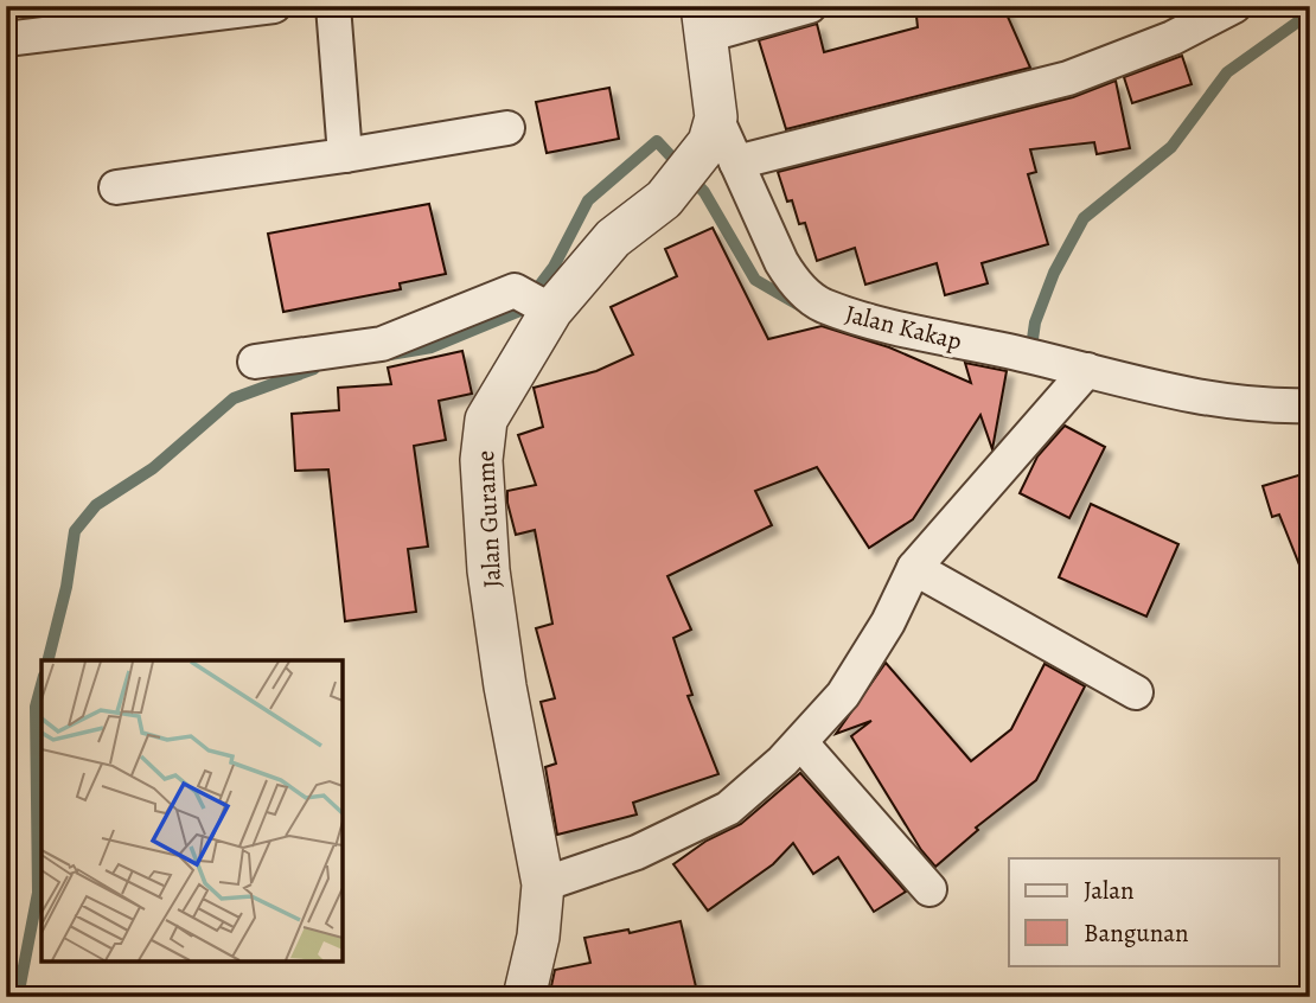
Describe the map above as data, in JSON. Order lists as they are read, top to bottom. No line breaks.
{"streets":{"street":["Jalan Kakap","Jalan Gurame"]},"crossings":[["Jalan Kakap","Jalan Gurame"]],"legend":["Jalan","Bangunan"]}
